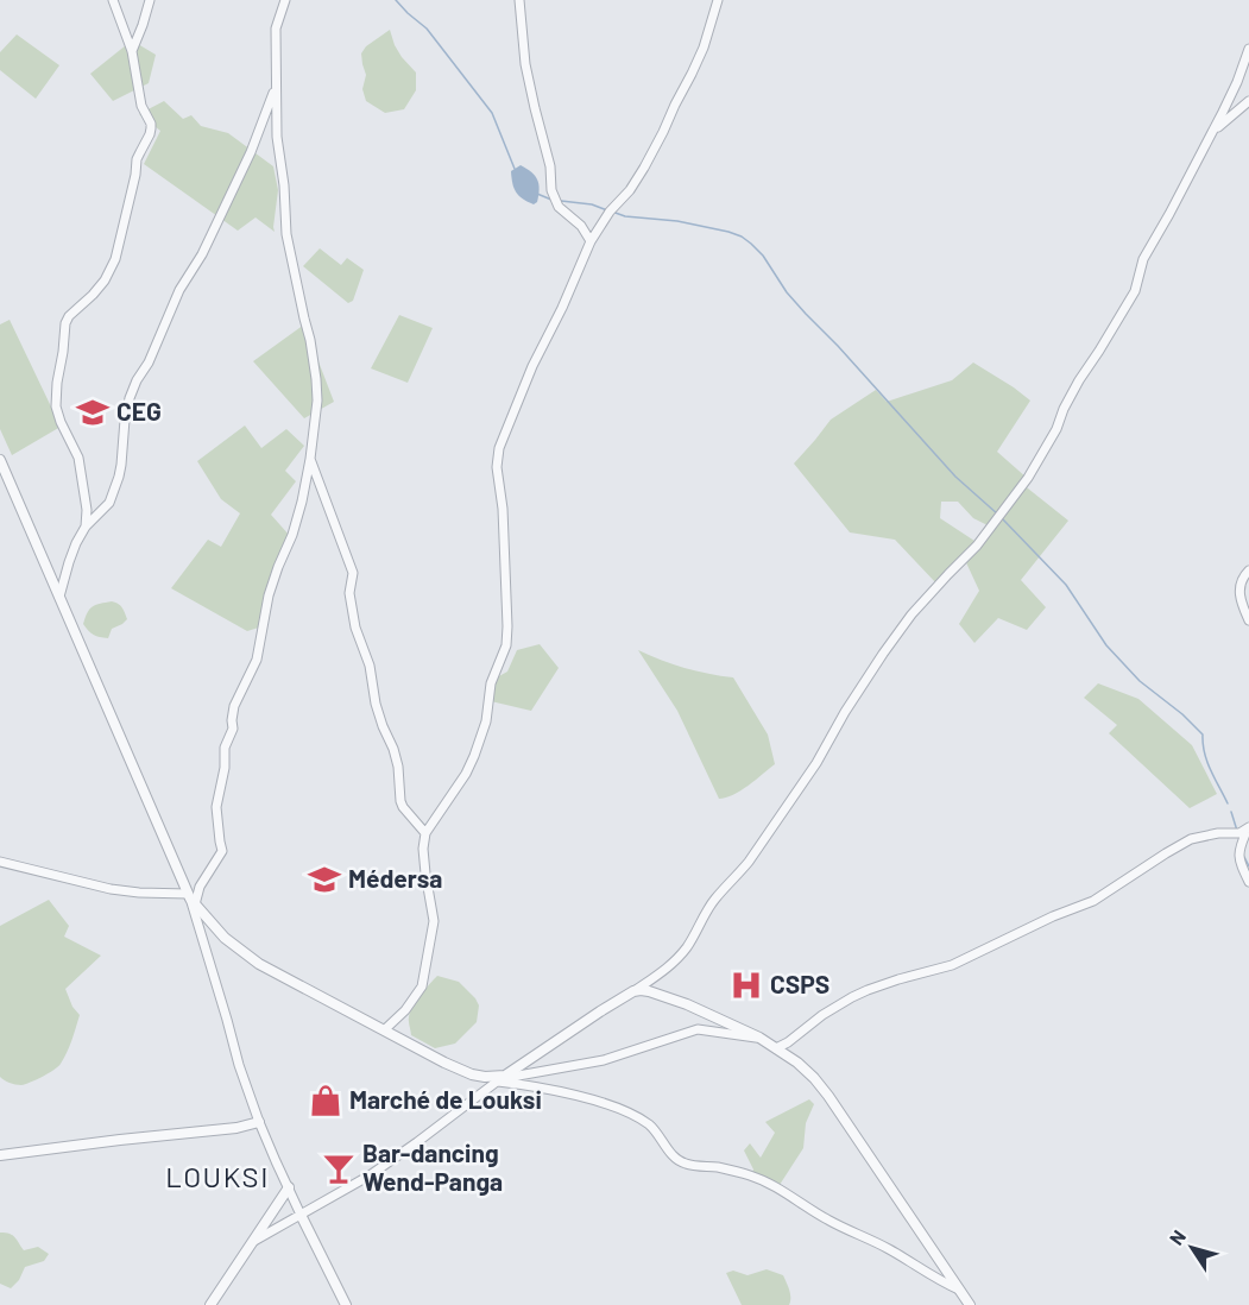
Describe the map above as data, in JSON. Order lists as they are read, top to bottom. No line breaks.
{"districts":["LOUKSI"],"places":{"school or university":["CEG","Médersa"],"hospital":["CSPS"],"shop":["Marché de Louksi"],"bar":["Bar-dancing Wend-Panga"]},"north":"top left"}
